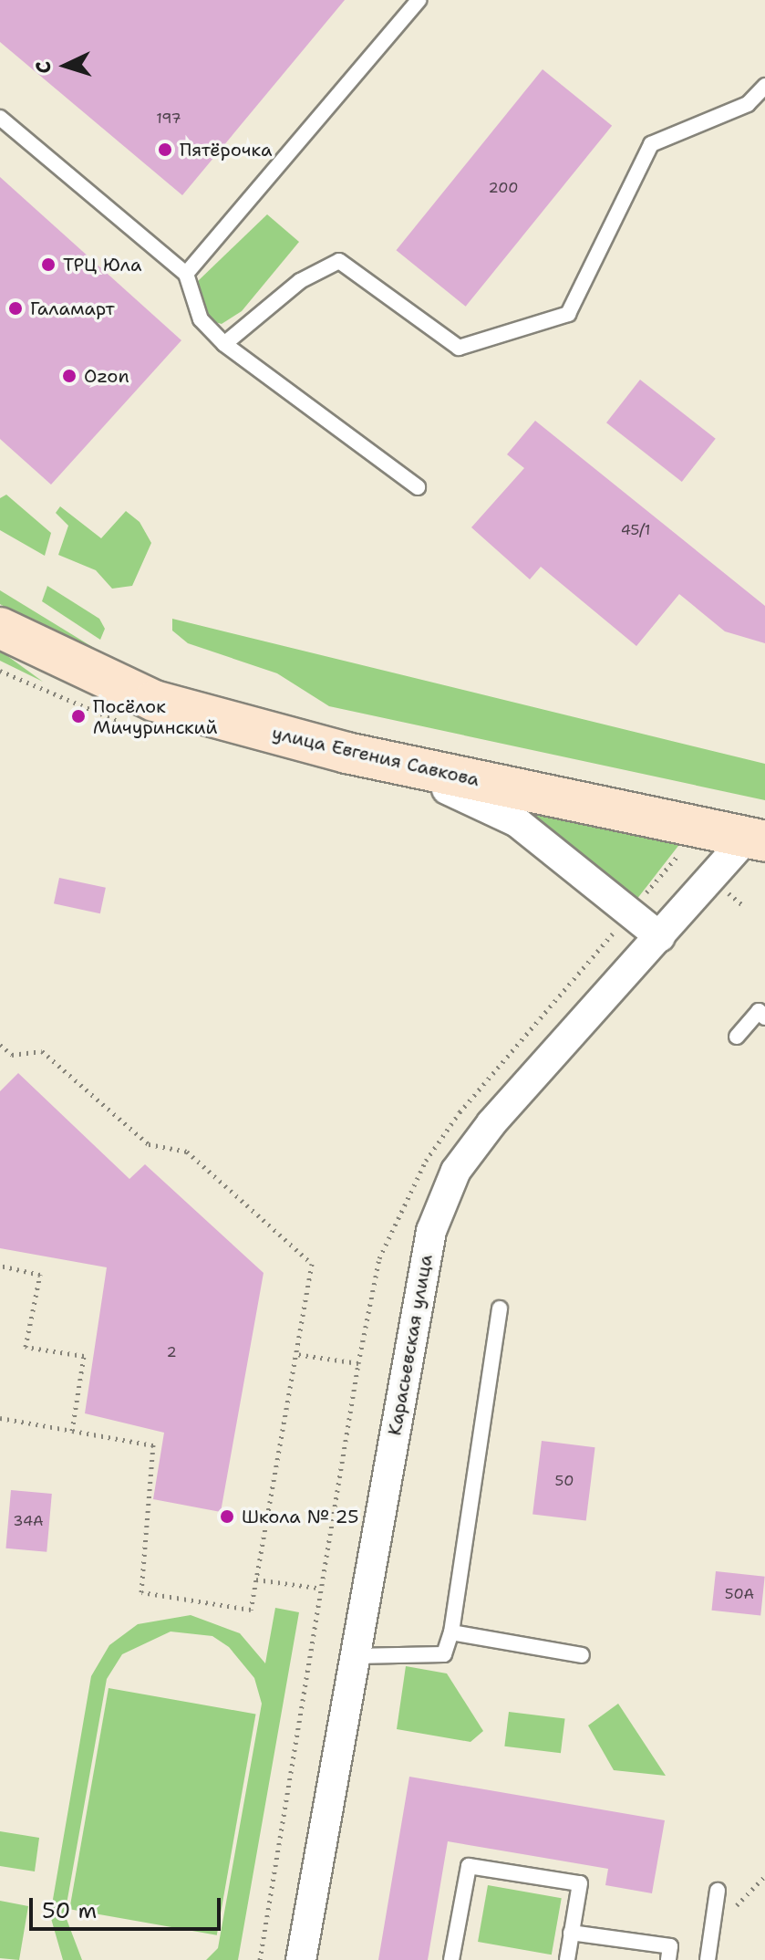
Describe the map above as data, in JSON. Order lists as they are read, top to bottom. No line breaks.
{"streets":{"main road":["улица Евгения Савкова"],"street":["Карасьевская улица"]},"crossings":[["улица Евгения Савкова","Карасьевская улица"]],"places":["Пятёрочка","ТРЦ Юла","Галамарт","Ozon","Посёлок Мичуринский","Школа № 25"],"house_numbers":["197","200","45/1","2","50","34А","50А"],"scale_bar":"50 m","north":"left"}
